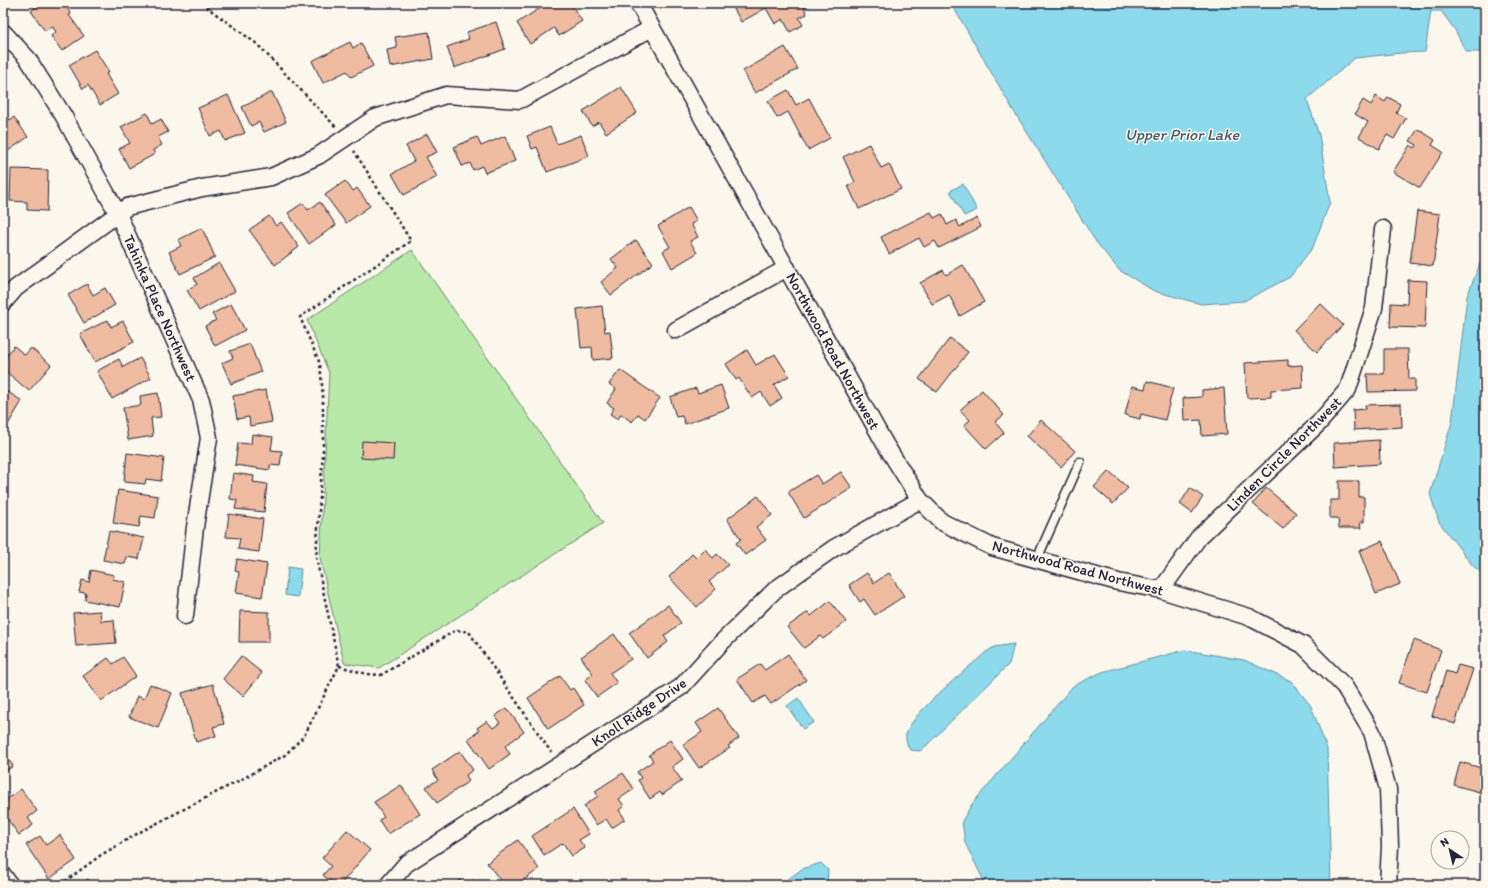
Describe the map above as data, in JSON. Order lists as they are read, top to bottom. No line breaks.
{"streets":{"street":["Tahinka Place Northwest","Northwood Road Northwest","Linden Circle Northwest","Knoll Ridge Drive"]},"crossings":[["Northwood Road Northwest","Linden Circle Northwest"],["Northwood Road Northwest","Knoll Ridge Drive"]],"water":["Upper Prior Lake"],"north":"top left"}
